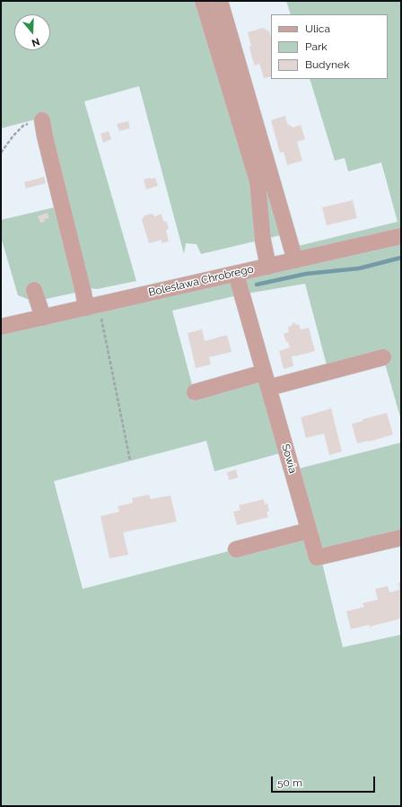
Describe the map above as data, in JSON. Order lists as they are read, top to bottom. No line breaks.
{"streets":{"street":["Bolesława Chrobrego","Sowia"]},"crossings":[["Bolesława Chrobrego","Sowia"]],"legend":["Ulica","Park","Budynek"],"scale_bar":"50 m","north":"bottom"}
